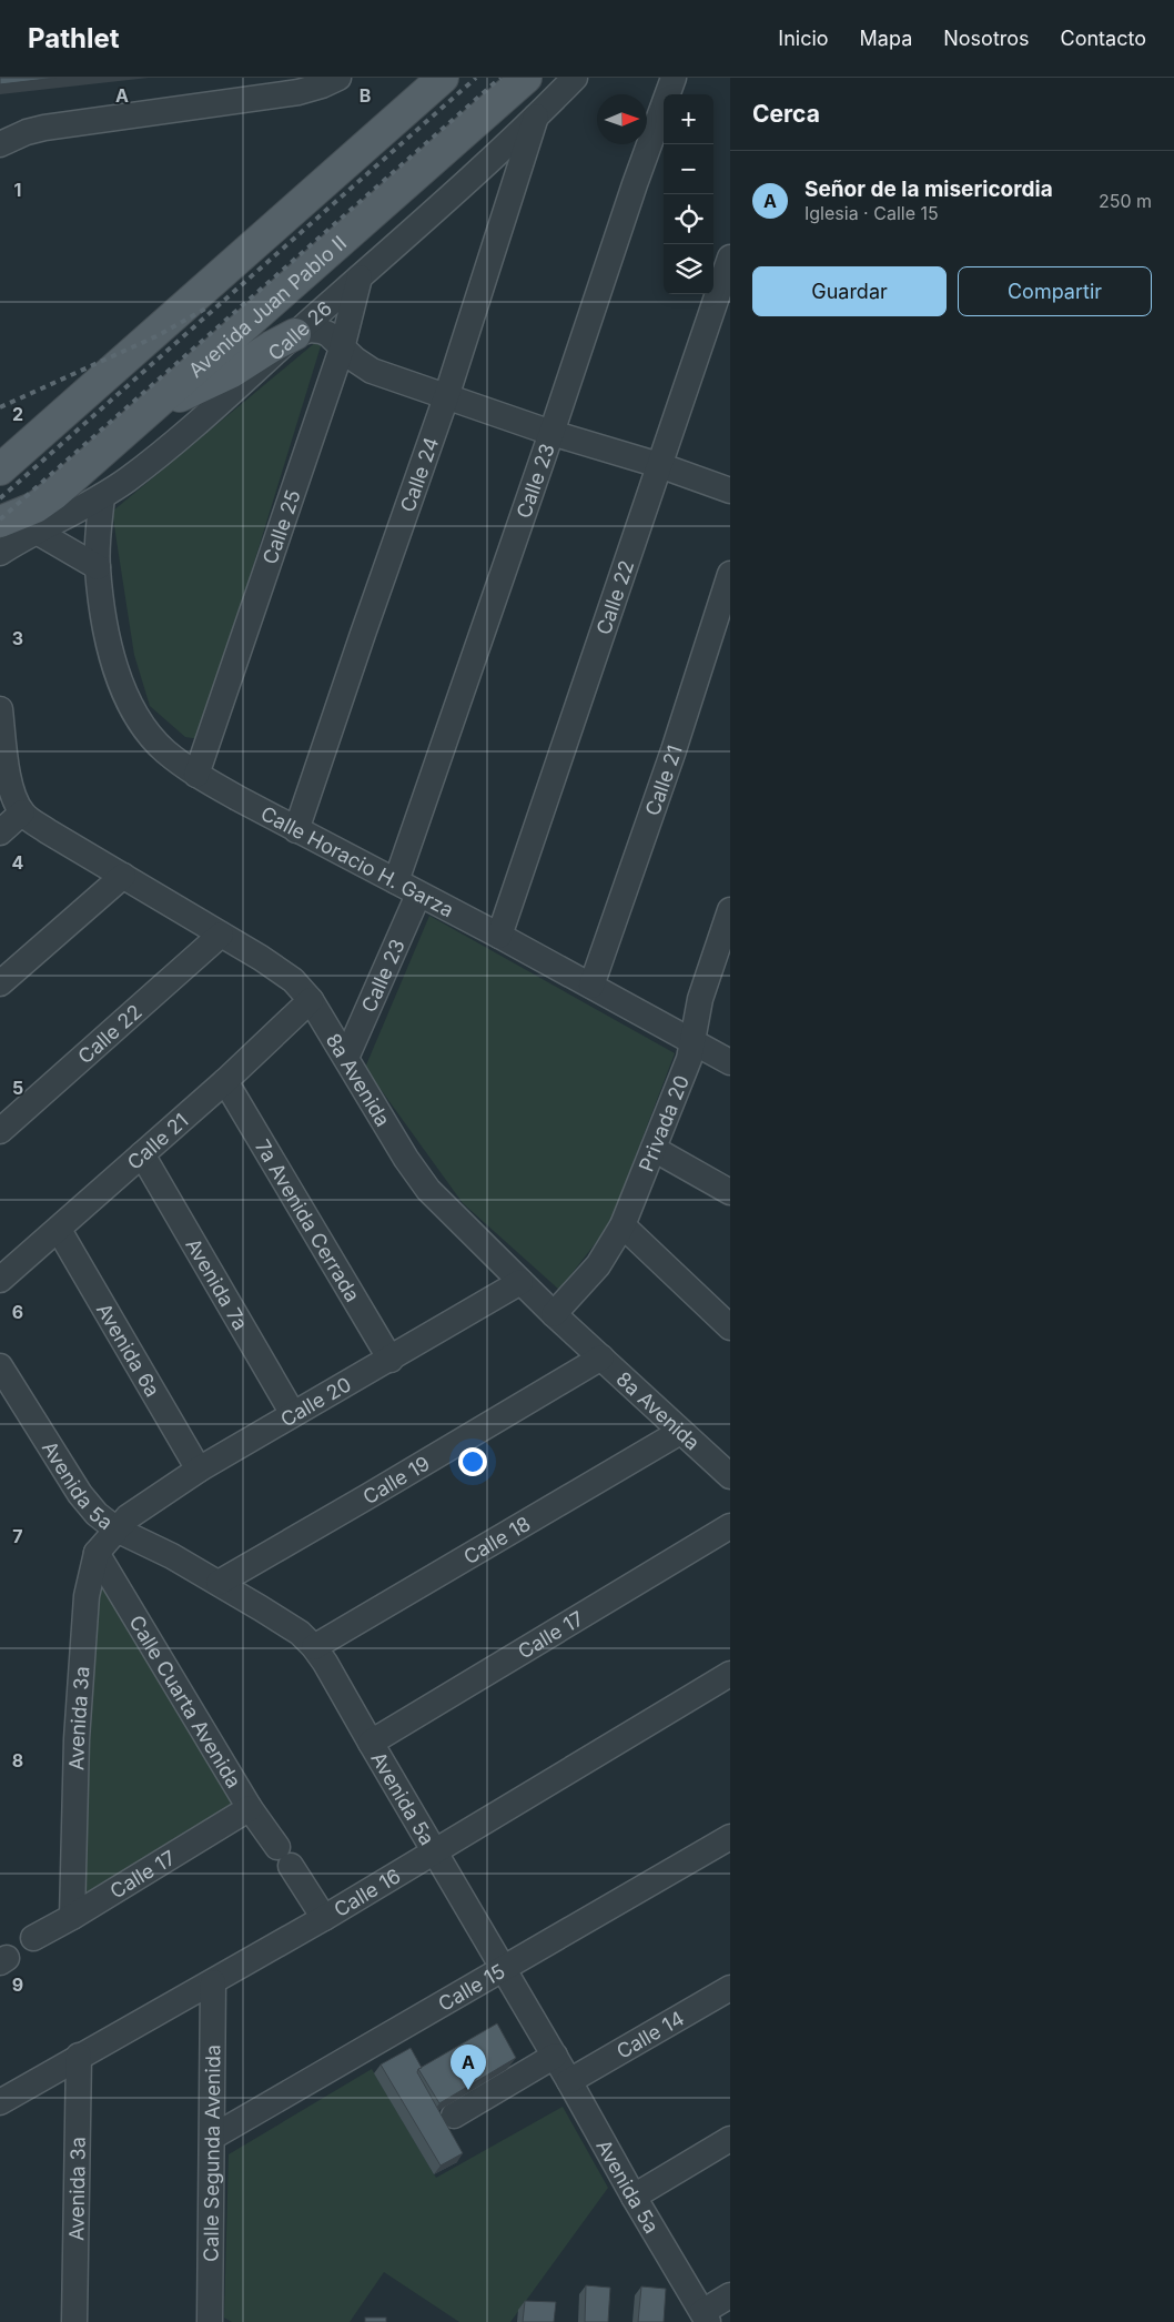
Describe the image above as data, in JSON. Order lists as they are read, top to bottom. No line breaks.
{"streets":{"main road":["Avenida Juan Pablo II"],"street":["Calle 26","Calle 24","Calle 23","Calle 25","Calle 22","Calle 21","Calle Horacio H. Garza","8a Avenida","Privada 20","7a Avenida Cerrada","Avenida 7a","Avenida 6a","Calle 20","Calle 19","Avenida 5a","Calle 18","Calle 17","Calle Cuarta Avenida","Avenida 3a","Calle 16","Calle 15","Calle 14","Calle Segunda Avenida"]},"crossings":[["Calle 26","Calle 24"],["Calle 26","Calle 25"],["Calle 26","Calle Horacio H. Garza"],["Calle 24","Calle Horacio H. Garza"],["Calle 23","Calle Horacio H. Garza"],["Calle 23","8a Avenida"],["Calle 25","Calle Horacio H. Garza"],["Calle 22","Calle Horacio H. Garza"],["Calle 22","8a Avenida"],["Calle 21","Calle Horacio H. Garza"],["Calle 21","8a Avenida"],["Calle 21","7a Avenida Cerrada"],["Calle 21","Avenida 7a"],["Calle 21","Avenida 6a"],["Calle Horacio H. Garza","Privada 20"],["8a Avenida","Privada 20"],["8a Avenida","Calle 20"],["8a Avenida","Calle 19"],["8a Avenida","Calle 18"],["7a Avenida Cerrada","Calle 20"],["Avenida 7a","Calle 20"],["Avenida 6a","Calle 20"],["Calle 20","Avenida 5a"],["Calle 20","Avenida 3a"],["Calle 19","Avenida 5a"],["Avenida 5a","Calle 18"],["Avenida 5a","Calle 17"],["Avenida 5a","Avenida 3a"],["Avenida 5a","Calle 16"],["Avenida 5a","Calle 15"],["Avenida 5a","Calle 14"],["Calle 17","Calle Cuarta Avenida"],["Calle 17","Avenida 3a"],["Calle Cuarta Avenida","Avenida 3a"],["Calle Cuarta Avenida","Calle 16"],["Avenida 3a","Calle 16"],["Calle 16","Calle Segunda Avenida"],["Calle 15","Calle Segunda Avenida"]],"north":"right","page":{"header":"Pathlet","nav":["Inicio","Mapa","Nosotros","Contacto"],"heading":"Cerca","map_buttons":["+","−"],"list":[{"mark":"A","name":"Señor de la misericordia","note":"Iglesia · Calle 15","value":"250 m"}],"buttons":["Guardar","Compartir"],"pins":"A"},"grid":{"columns":["A","B"],"rows":["1","2","3","4","5","6","7","8","9"]}}
